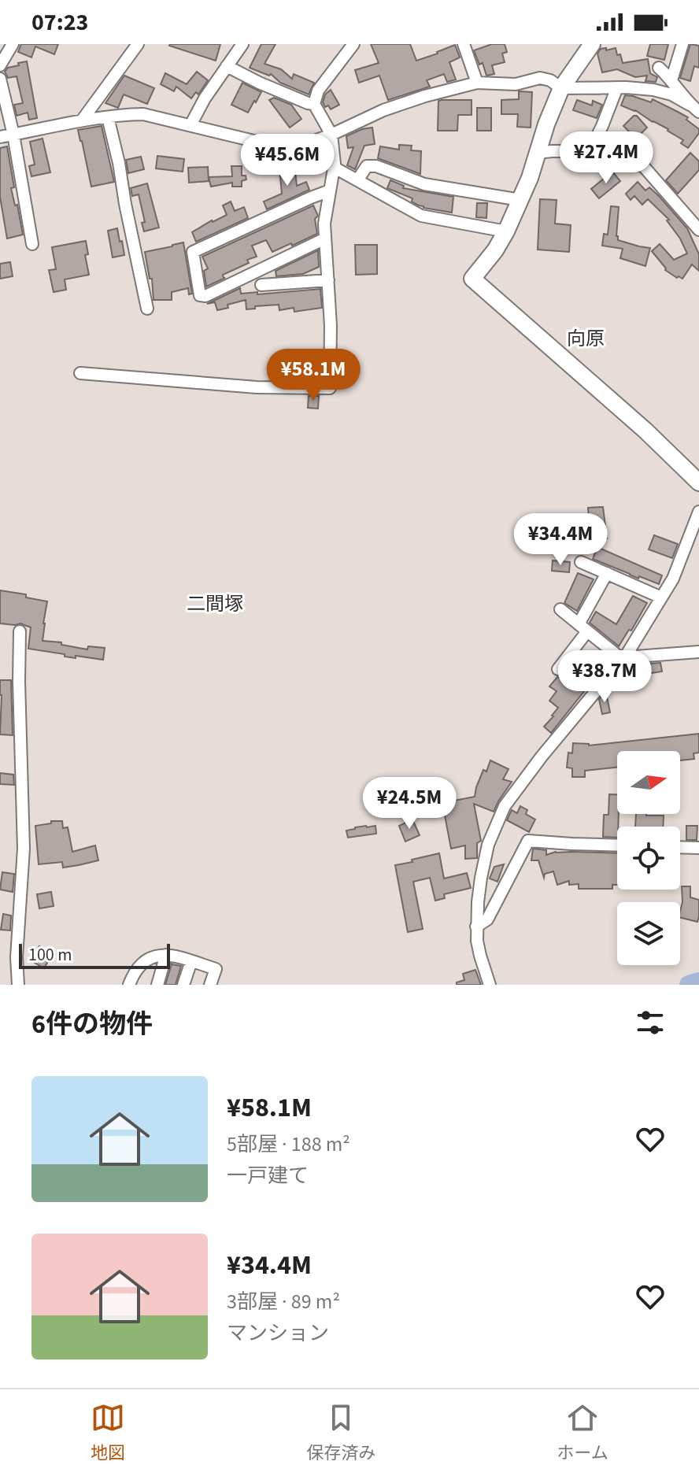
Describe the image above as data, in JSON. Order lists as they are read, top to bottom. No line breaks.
{"districts":["向原","二間塚"],"scale_bar":"100 m","north":"right","page":{"status":"07:23","price":["¥27.4M","¥45.6M","¥58.1M","¥34.4M","¥38.7M","¥24.5M"],"scale":"100 m","heading":"6件の物件","list":[{"name":"¥58.1M","note":"5部屋 · 188 m² · 一戸建て"},{"name":"¥34.4M","note":"3部屋 · 89 m² · マンション"}],"tabs":["地図","保存済み","ホーム"]}}
